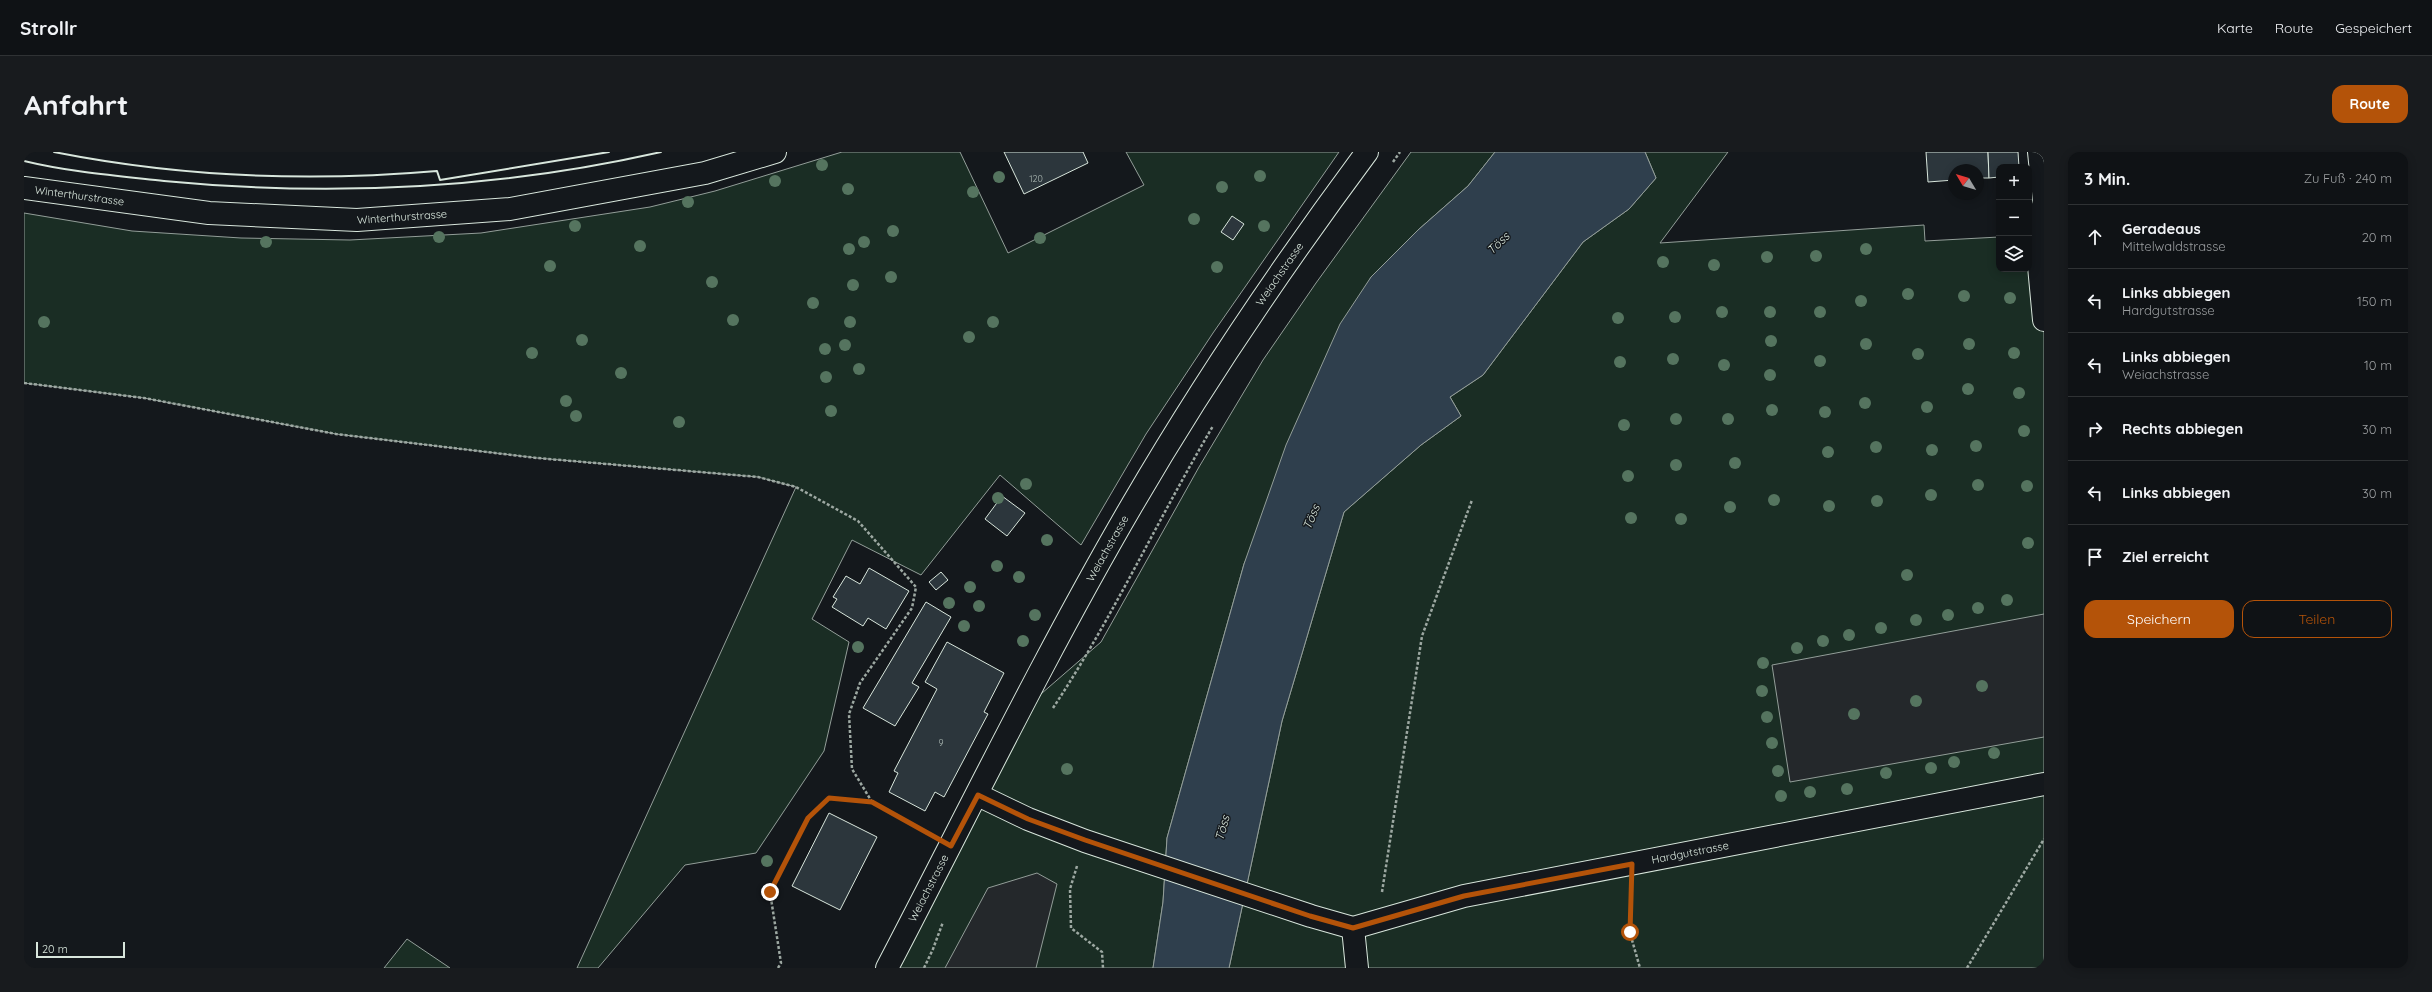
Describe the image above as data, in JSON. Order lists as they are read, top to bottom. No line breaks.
{"streets":{"street":["Winterthurstrasse","Weiachstrasse","Hardgutstrasse"]},"water":["Töss"],"house_numbers":["120","9"],"scale_bar":"20 m","north":"top left","page":{"header":"Strollr","nav":["Karte","Route","Gespeichert"],"buttons":["Route",["Speichern","Teilen"]],"title":"Anfahrt","heading":["3 Min.","Zu Fuß · 240 m"],"map_buttons":["+","−"],"list":[["Geradeaus","Mittelwaldstrasse","20 m"],["Links abbiegen","Hardgutstrasse","150 m"],["Links abbiegen","Weiachstrasse","10 m"],["Rechts abbiegen","30 m"],["Links abbiegen","30 m"],"Ziel erreicht"],"scale":"20 m"}}
